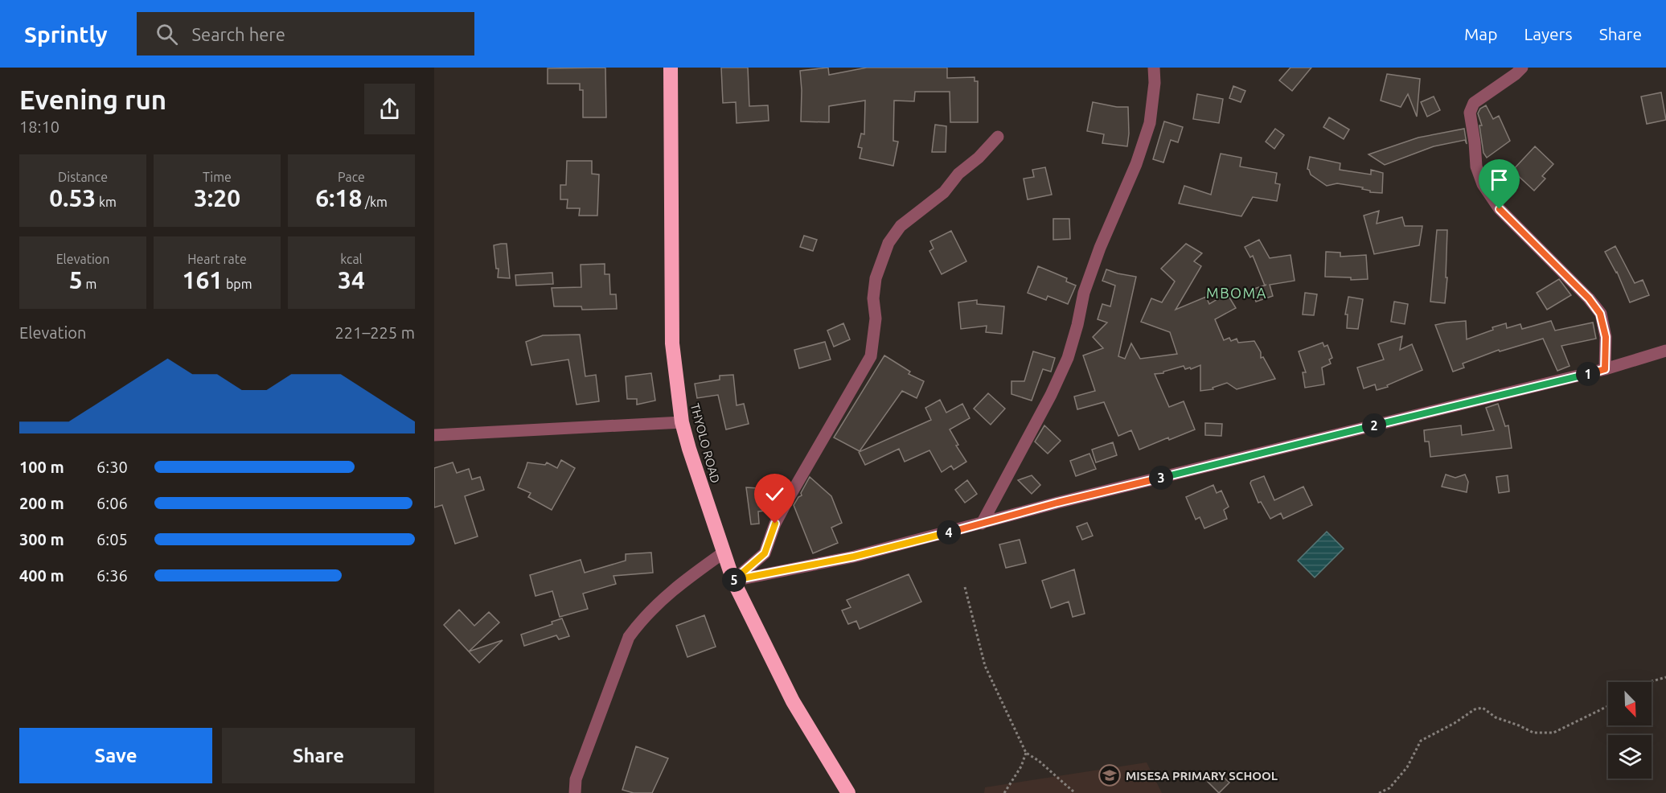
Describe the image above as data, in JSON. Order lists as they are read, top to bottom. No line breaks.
{"streets":{"highway":["THYOLO ROAD"]},"districts":["MBOMA"],"places":{"school or university":["MISESA PRIMARY SCHOOL"]},"north":"bottom right","page":{"header":"Sprintly","search":"Search here","nav":["Map","Layers","Share"],"heading":["Evening run","18:10"],"stats":[["Distance","0.53 km"],["Time","3:20"],["Pace","6:18 /km"],["Elevation","5 m"],["Heart rate","161 bpm"],["kcal","34"]],"chart":["Elevation","221–225 m"],"pins":["1","2","3","4","5"],"list":[{"name":"100 m","note":"6:30"},{"name":"200 m","note":"6:06"},{"name":"300 m","note":"6:05"},{"name":"400 m","note":"6:36"}],"buttons":["Save","Share"]}}
